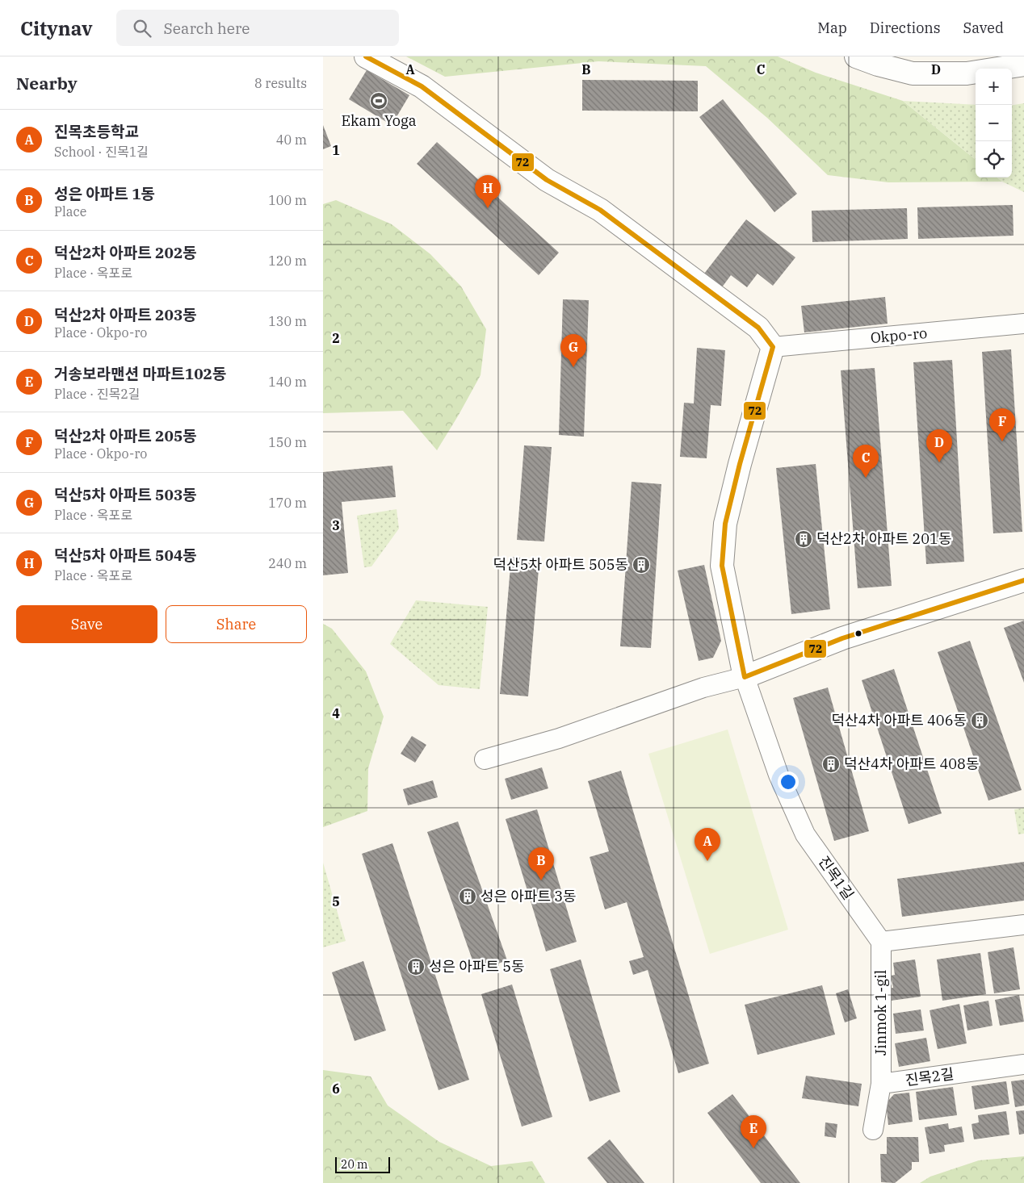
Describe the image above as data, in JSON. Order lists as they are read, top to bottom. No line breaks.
{"streets":{"street":["Okpo-ro","진목1길","Jinmok 1-gil","진목2길"]},"crossings":[["진목1길","Jinmok 1-gil"],["Jinmok 1-gil","진목2길"]],"places":{"sports":["Ekam Yoga"],"building":["덕산2차 아파트 201동","덕산5차 아파트 505동","덕산4차 아파트 406동","덕산4차 아파트 408동","성은 아파트 3동","성은 아파트 5동"]},"lines":["transit line 72"],"scale_bar":"20 m","page":{"header":"Citynav","search":"Search here","nav":["Map","Directions","Saved"],"heading":["Nearby","8 results"],"map_buttons":["+","−"],"list":[{"mark":"A","name":"진목초등학교","note":"School · 진목1길","value":"40 m"},{"mark":"B","name":"성은 아파트 1동","note":"Place","value":"100 m"},{"mark":"C","name":"덕산2차 아파트 202동","note":"Place · 옥포로","value":"120 m"},{"mark":"D","name":"덕산2차 아파트 203동","note":"Place · Okpo-ro","value":"130 m"},{"mark":"E","name":"거송보라맨션 마파트102동","note":"Place · 진목2길","value":"140 m"},{"mark":"F","name":"덕산2차 아파트 205동","note":"Place · Okpo-ro","value":"150 m"},{"mark":"G","name":"덕산5차 아파트 503동","note":"Place · 옥포로","value":"170 m"},{"mark":"H","name":"덕산5차 아파트 504동","note":"Place · 옥포로","value":"240 m"}],"pins":["H","G","F","D","C","A","B","E"],"buttons":["Save","Share"],"scale":"20 m"},"grid":{"columns":["A","B","C","D"],"rows":["1","2","3","4","5","6"]}}
